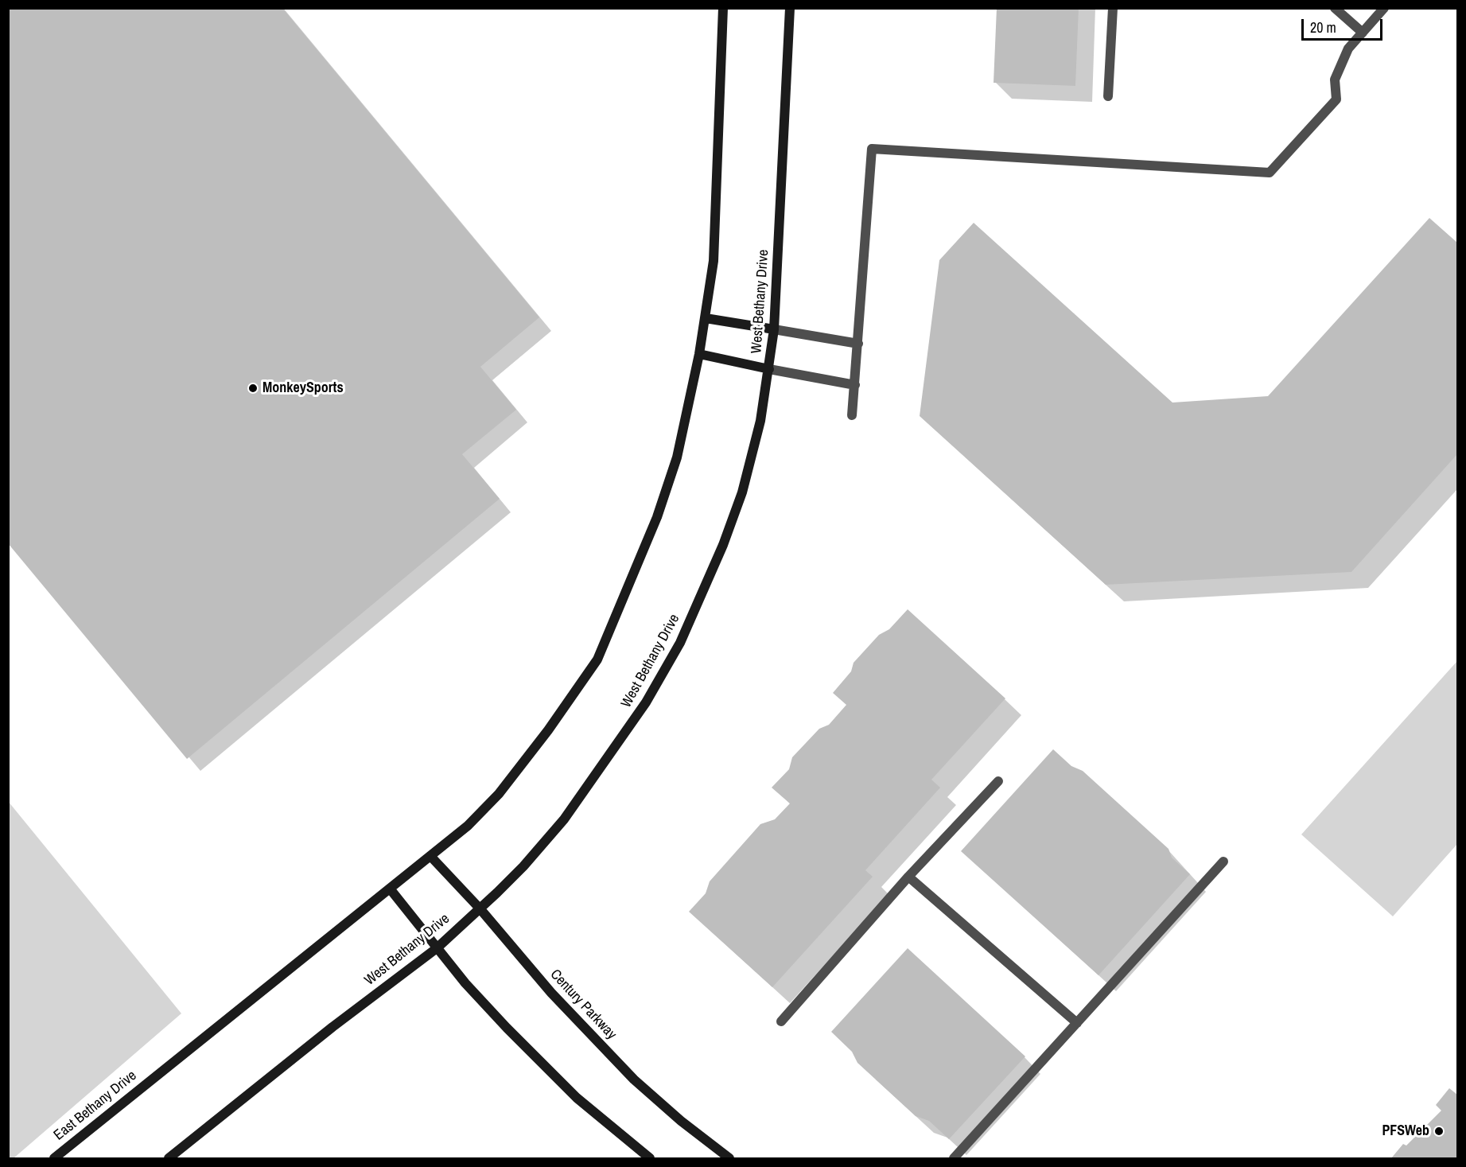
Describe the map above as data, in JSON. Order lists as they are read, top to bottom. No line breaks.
{"streets":{"main road":["West Bethany Drive","Century Parkway","East Bethany Drive"]},"crossings":[["West Bethany Drive","Century Parkway"]],"places":["MonkeySports","PFSWeb"],"scale_bar":"20 m"}
